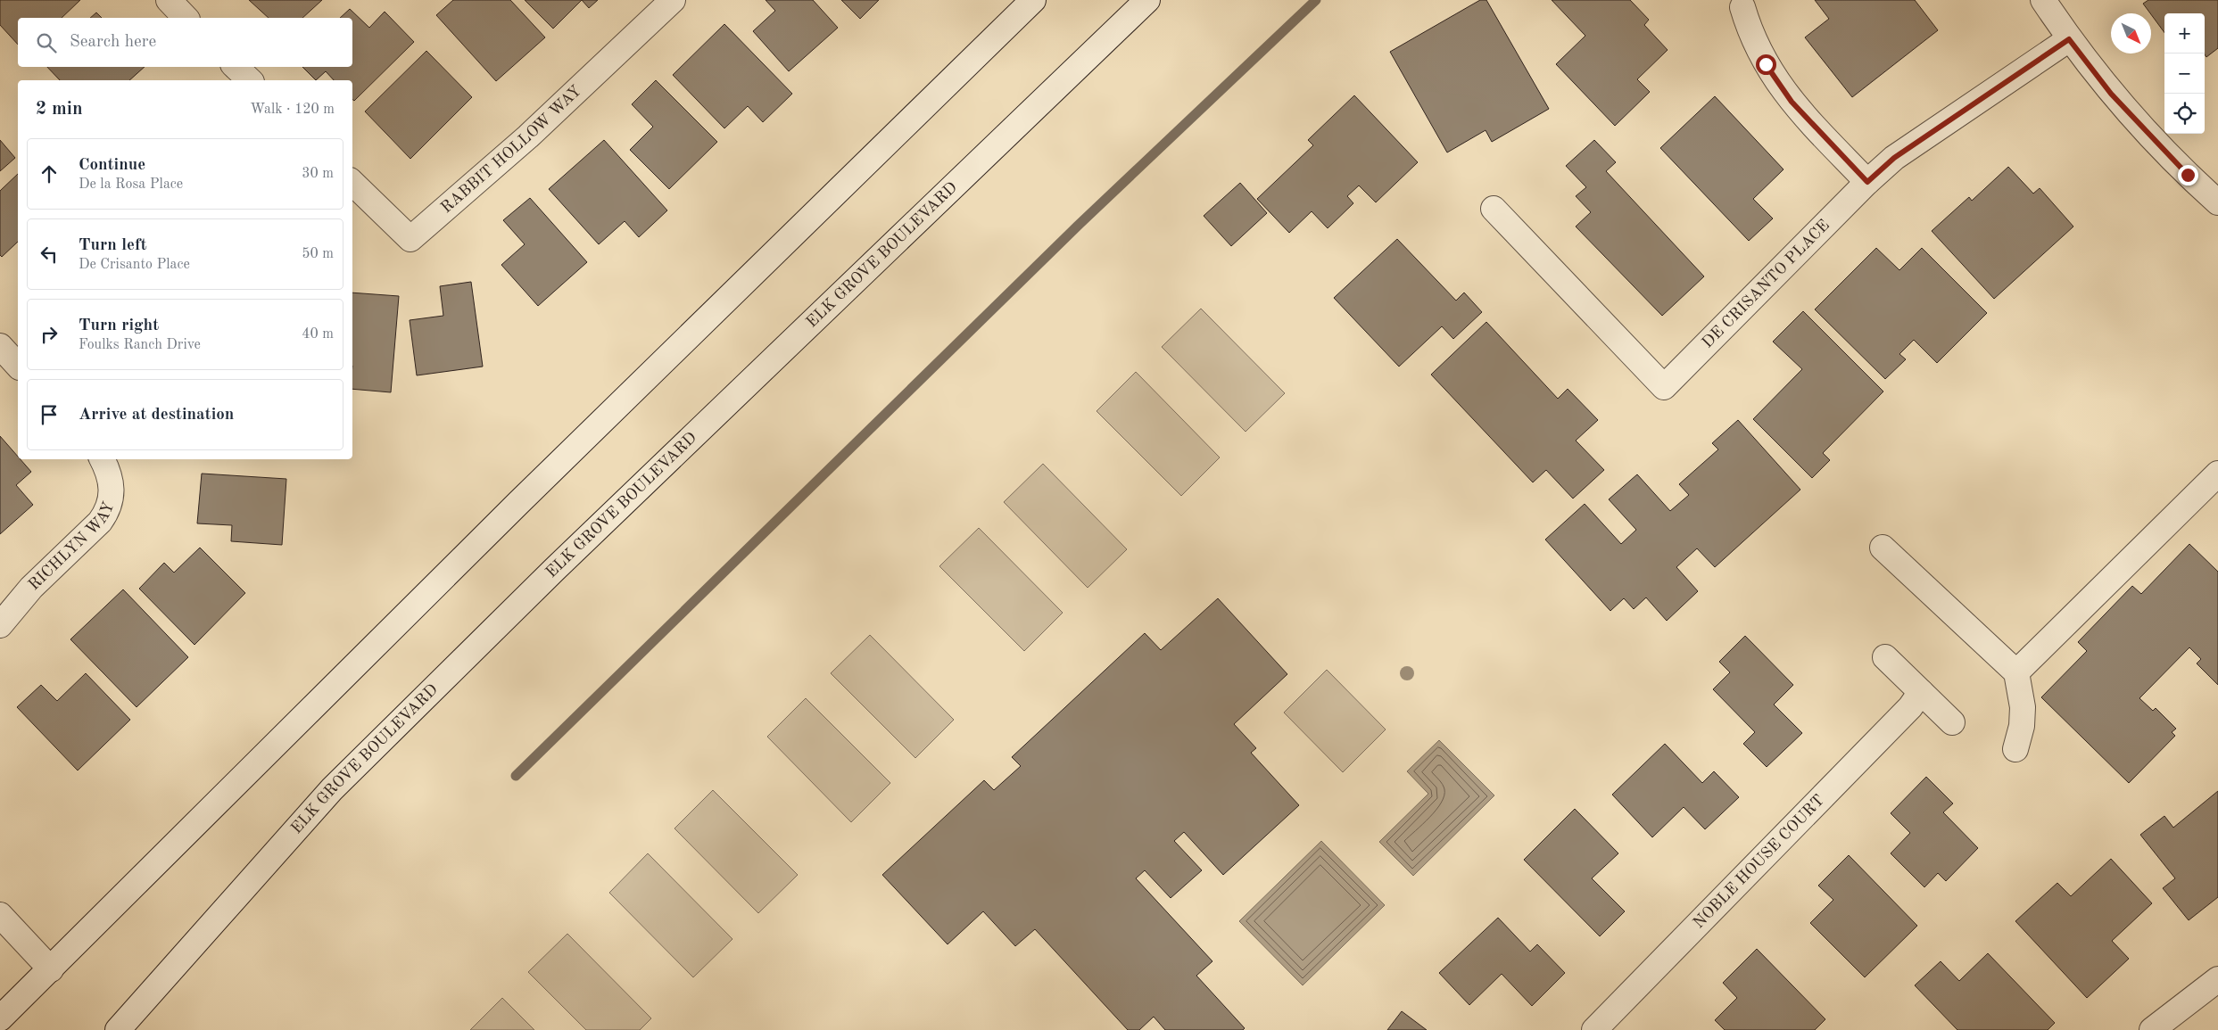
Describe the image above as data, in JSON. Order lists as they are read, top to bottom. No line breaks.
{"streets":{"street":["RABBIT HOLLOW WAY","ELK GROVE BOULEVARD","DE CRISANTO PLACE","RICHLYN WAY","NOBLE HOUSE COURT"]},"north":"bottom right","page":{"map_buttons":["+","−"],"search":"Search here","heading":["2 min","Walk · 120 m"],"list":[["Continue","De la Rosa Place","30 m"],["Turn left","De Crisanto Place","50 m"],["Turn right","Foulks Ranch Drive","40 m"],"Arrive at destination"]}}
